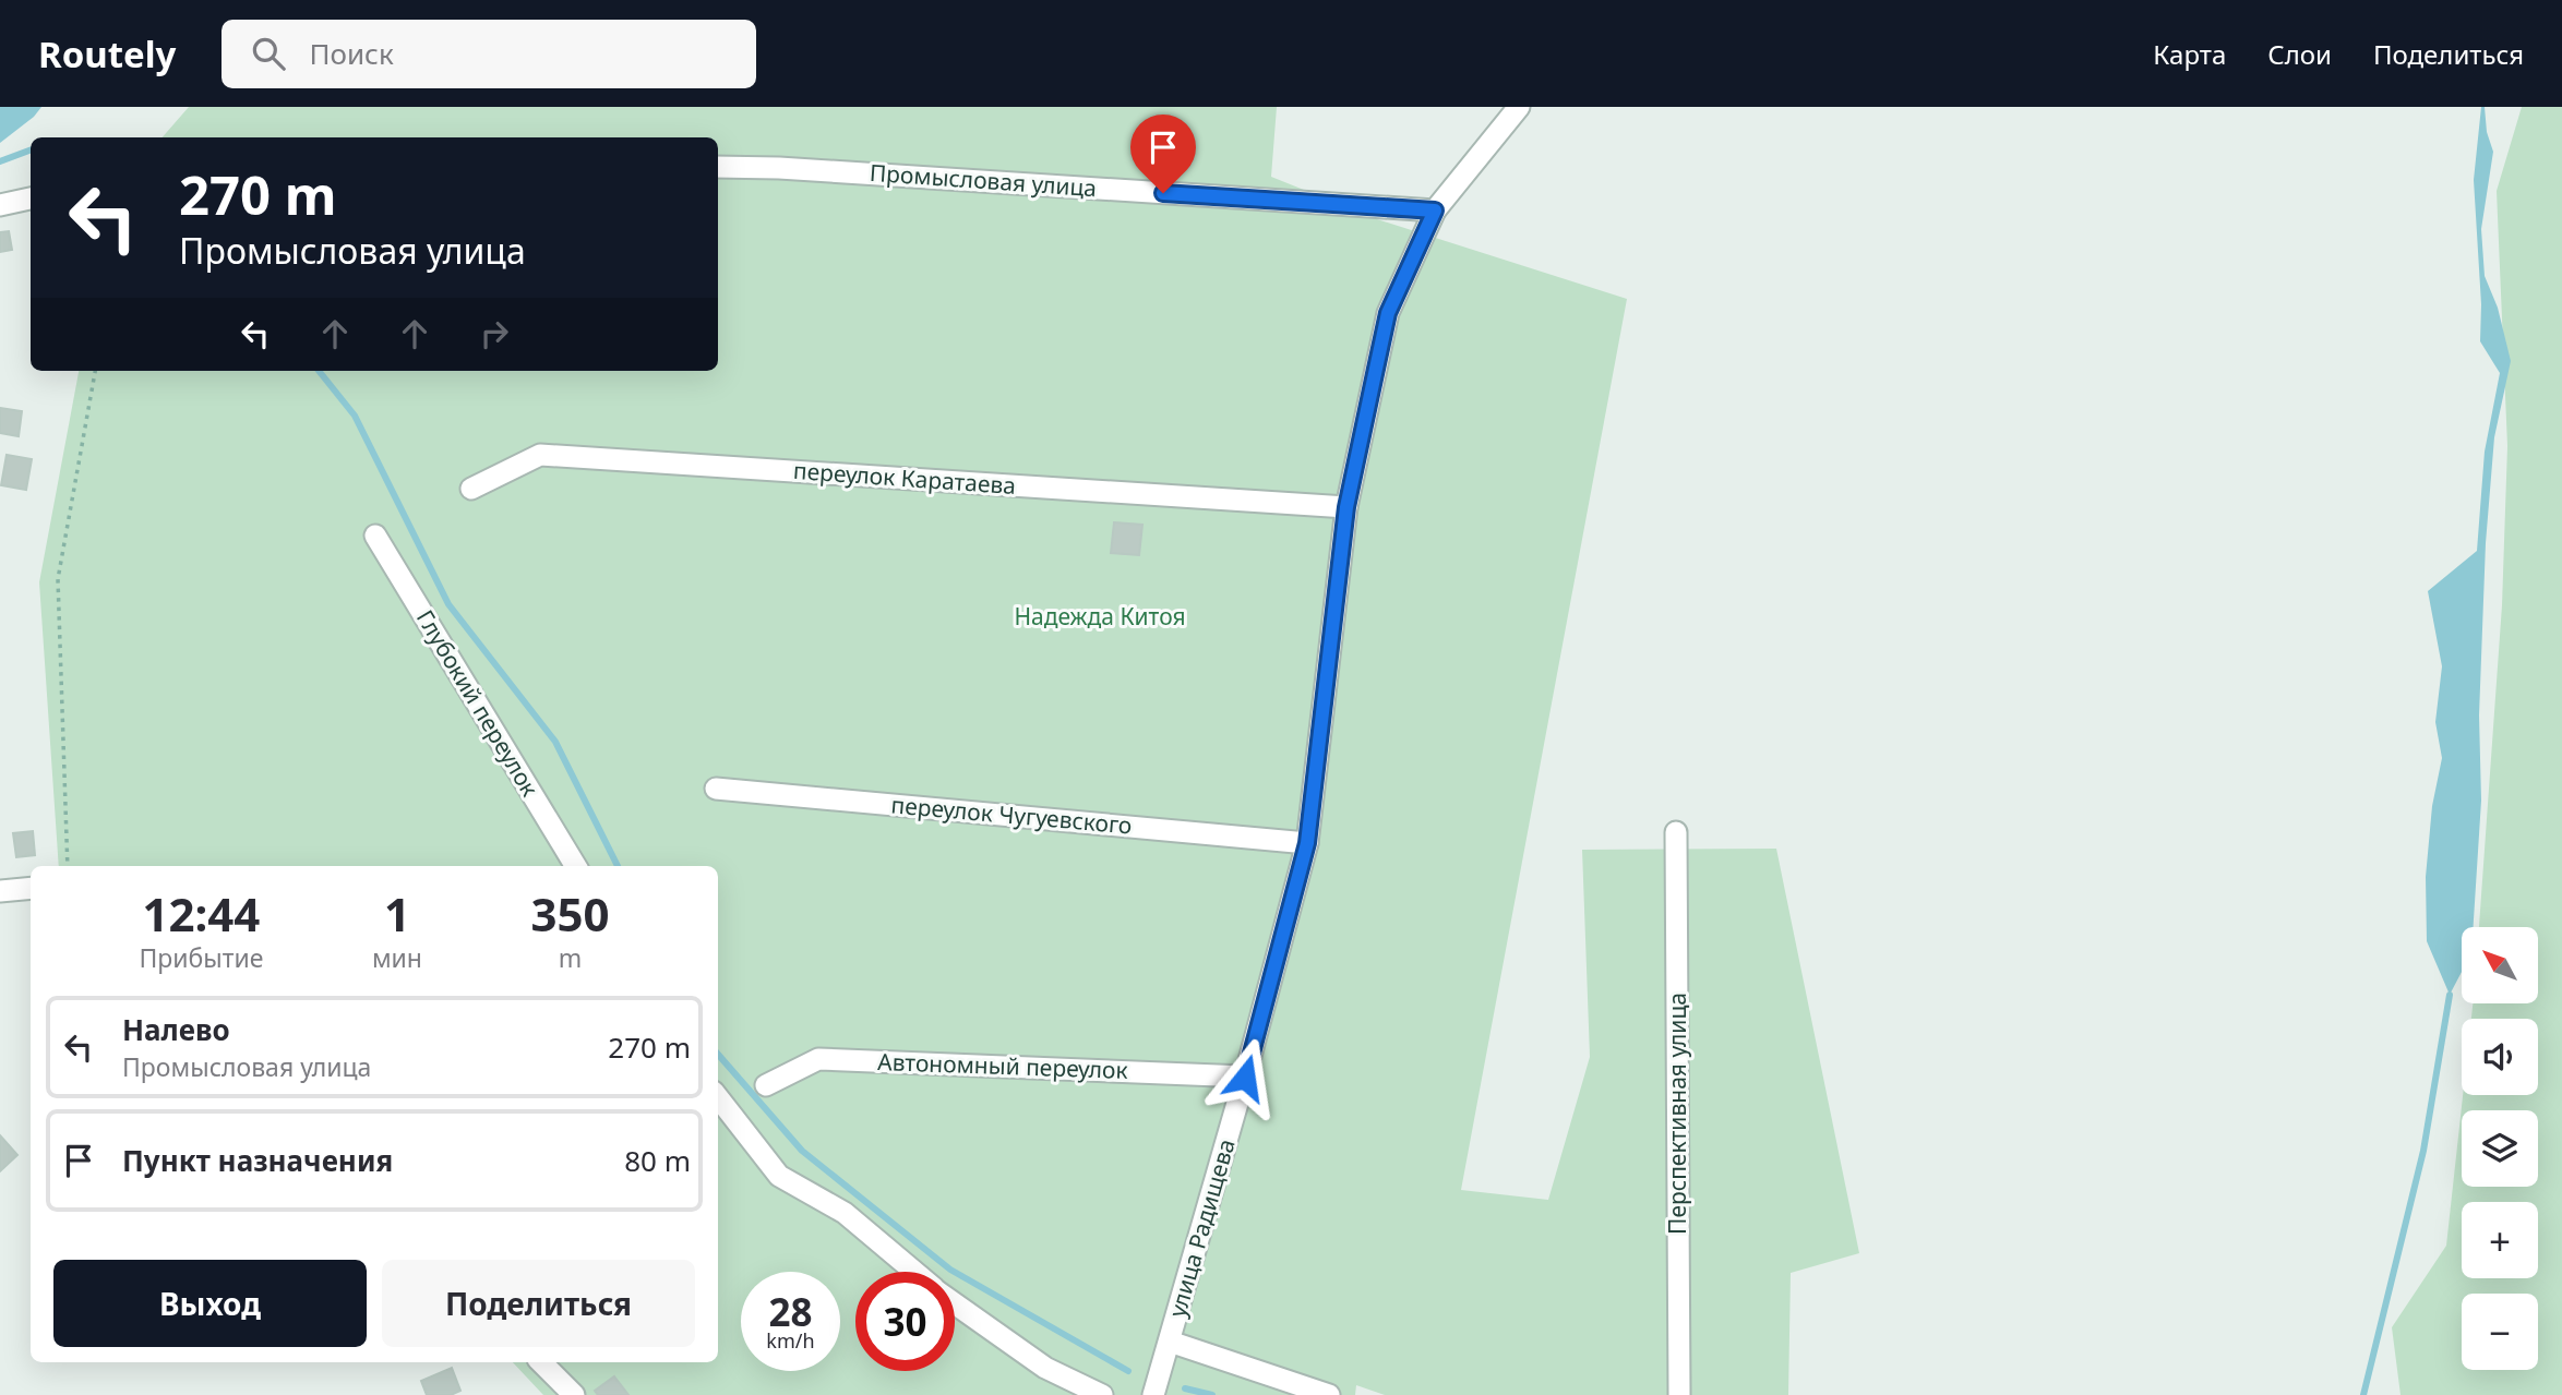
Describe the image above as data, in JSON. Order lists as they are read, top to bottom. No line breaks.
{"streets":{"street":["Промысловая улица","переулок Каратаева","Глубокий переулок","переулок Чугуевского","Автономный переулок","Перспективная улица","улица Радищева"]},"crossings":[["Промысловая улица","улица Радищева"],["переулок Каратаева","улица Радищева"],["переулок Чугуевского","улица Радищева"],["Автономный переулок","улица Радищева"]],"parks":["Надежда Китоя"],"north":"top left","page":{"header":"Routely","search":"Поиск","nav":["Карта","Слои","Поделиться"],"turn":["270 m","Промысловая улица"],"eta":["12:44","Прибытие","1","мин","350","m"],"map_buttons":["+","−"],"list":[{"name":"Налево","note":"Промысловая улица","value":"270 m"},{"name":"Пункт назначения","value":"80 m"}],"buttons":["Выход","Поделиться"],"speed":"28 km/h","limit":"30"}}
